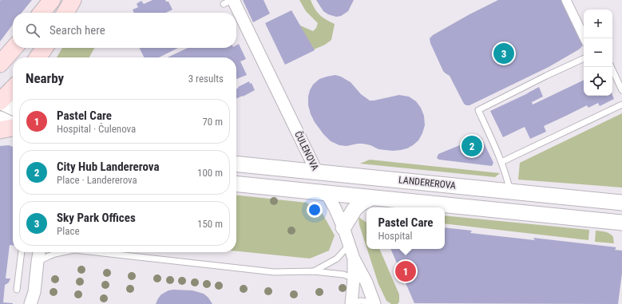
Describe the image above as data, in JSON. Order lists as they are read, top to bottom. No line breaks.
{"streets":{"street":["ČULENOVA","LANDEREROVA"]},"crossings":[["ČULENOVA","LANDEREROVA"]],"page":{"map_buttons":["+","−"],"search":"Search here","pins":["3","2","1"],"heading":["Nearby","3 results"],"list":[{"mark":"1","name":"Pastel Care","note":"Hospital · Čulenova","value":"70 m"},{"mark":"2","name":"City Hub Landererova","note":"Place · Landererova","value":"100 m"},{"mark":"3","name":"Sky Park Offices","note":"Place","value":"150 m"}],"popup":["Pastel Care","Hospital"]}}
